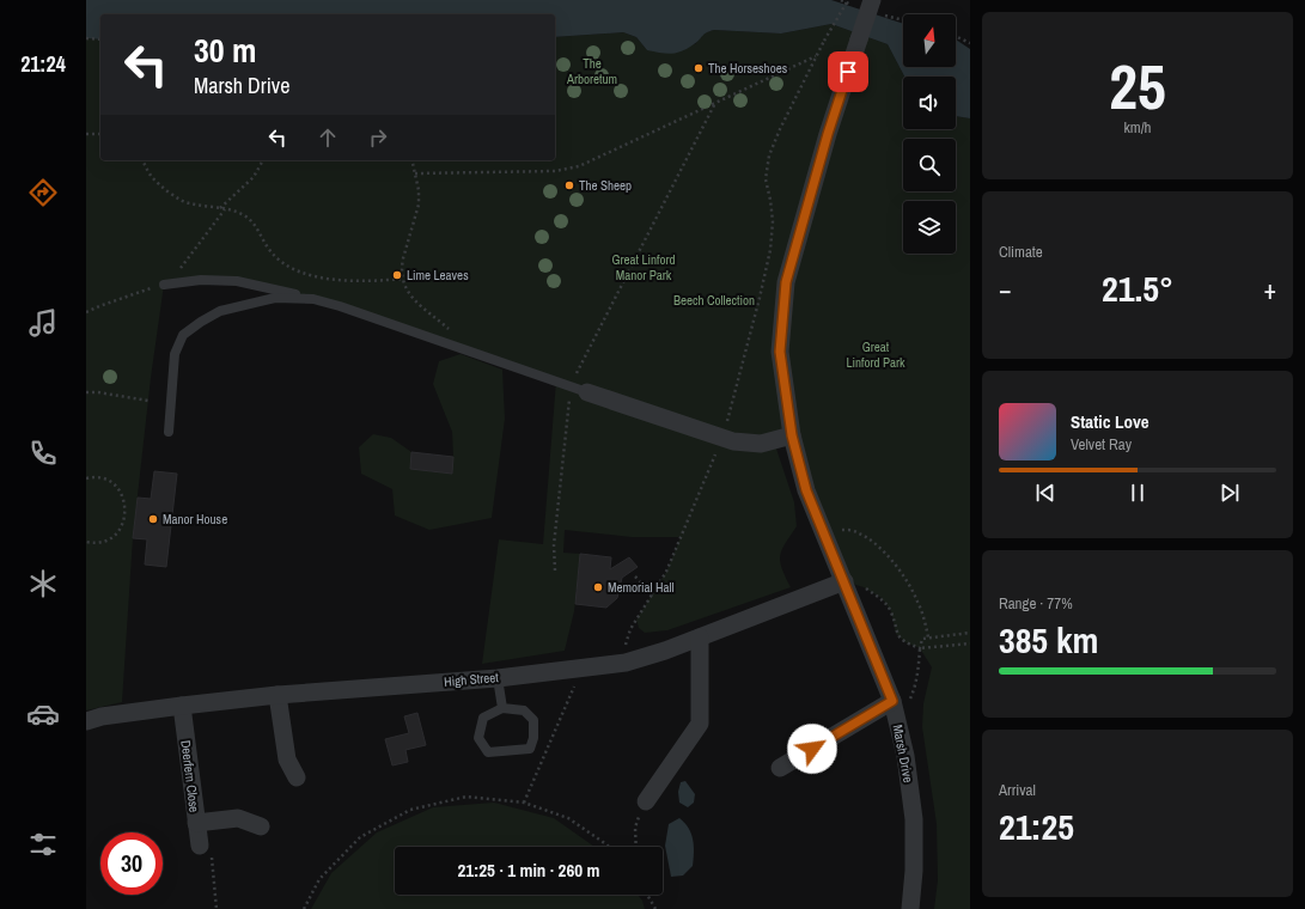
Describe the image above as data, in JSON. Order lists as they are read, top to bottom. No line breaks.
{"streets":{"street":["High Street","Marsh Drive","Deerfern Close"]},"crossings":[["High Street","Marsh Drive"],["High Street","Deerfern Close"]],"parks":["The Arboretum","Great Linford Manor Park","Beech Collection","Great Linford Park"],"places":["The Horseshoes","The Sheep","Lime Leaves","Manor House","Memorial Hall"],"north":"top","page":{"tabs":"21:24","tile":[["25","km/h"],"Climate",["Range · 77%","385 km"],["Arrival","21:25"]],"turn":["30 m","Marsh Drive"],"heat":["−","21.5°","+"],"song":["Static Love","Velvet Ray"],"limit":"30","trip":"21:25 · 1 min · 260 m"}}
